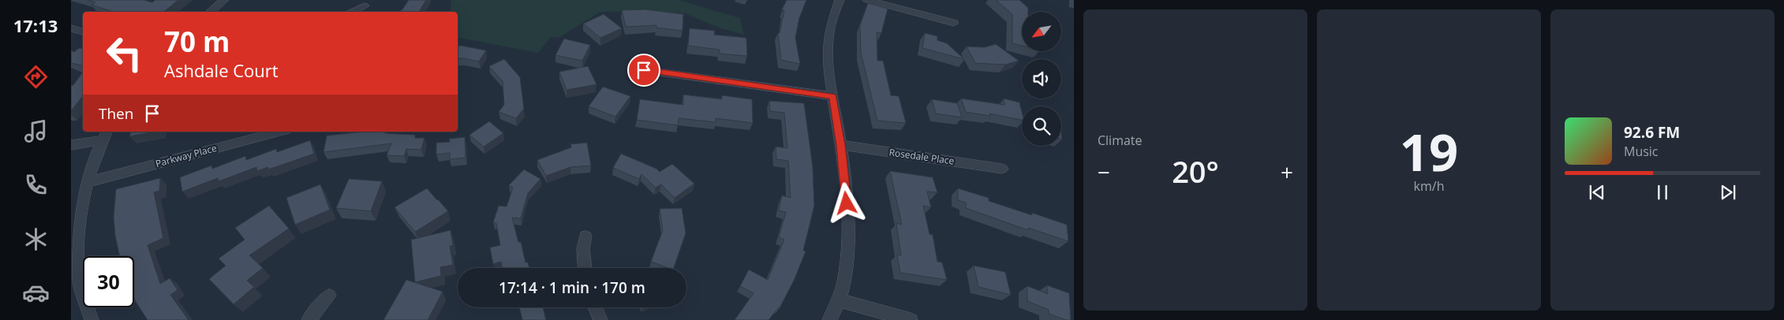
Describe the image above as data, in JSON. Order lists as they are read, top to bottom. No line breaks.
{"streets":{"street":["Parkway Place","Rosedale Place"]},"north":"bottom left","page":{"tabs":"17:13","tile":["Climate",["19","km/h"]],"turn":["70 m","Ashdale Court"],"then":"Then","song":["92.6 FM","Music"],"heat":["−","20°","+"],"limit":"30","trip":"17:14 · 1 min · 170 m"}}
